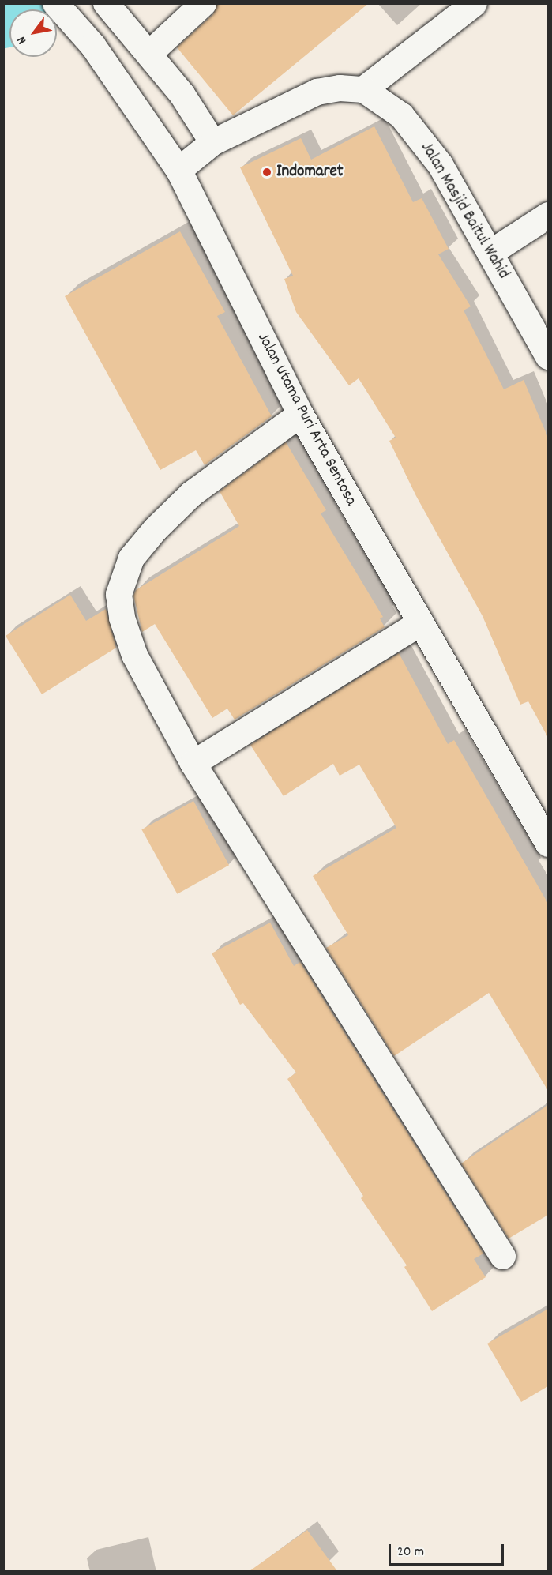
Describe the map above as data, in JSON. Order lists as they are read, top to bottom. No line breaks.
{"streets":{"street":["Jalan Masjid Baitul Wahid","Jalan Utama Puri Arta Sentosa"]},"places":["Indomaret"],"scale_bar":"20 m","north":"bottom left"}
